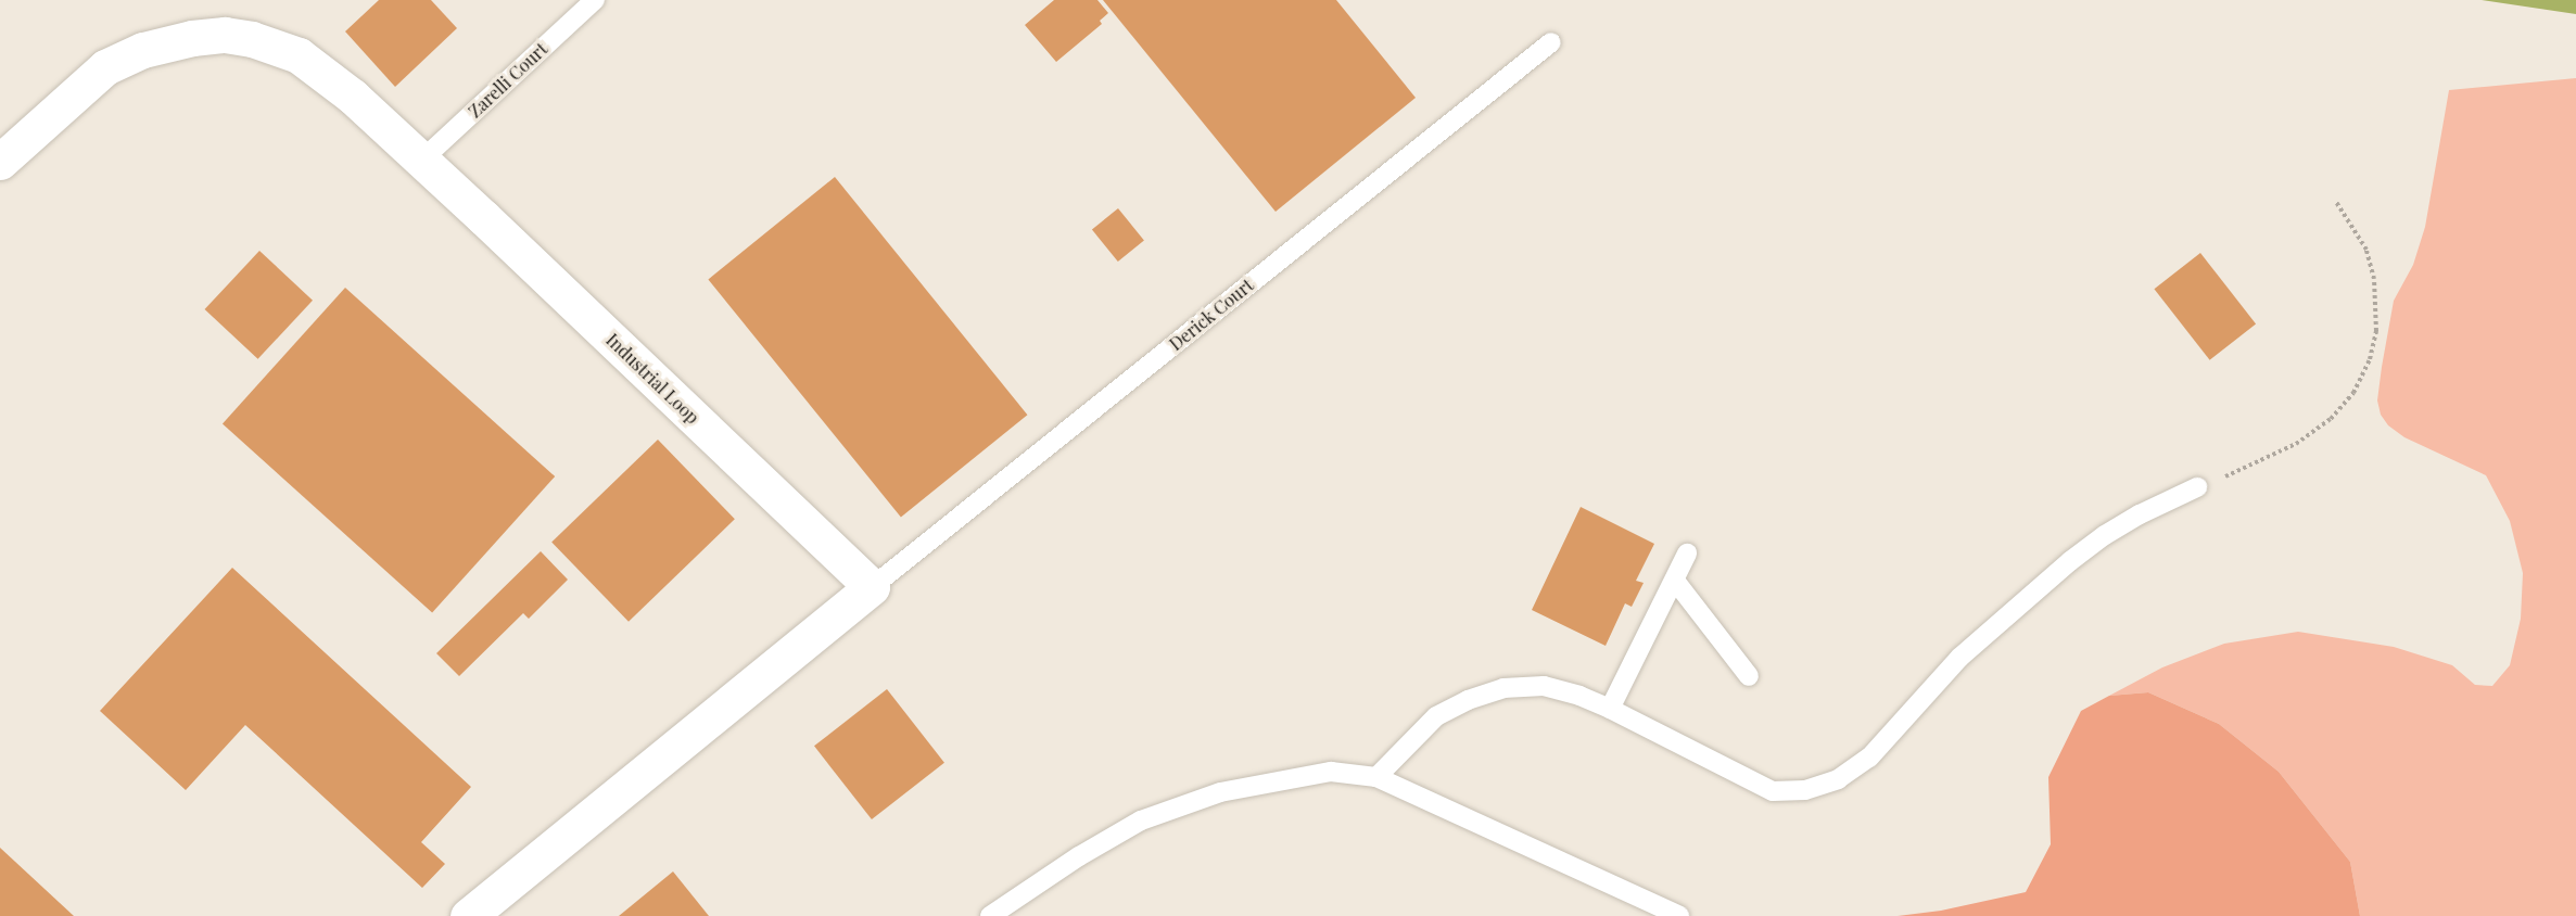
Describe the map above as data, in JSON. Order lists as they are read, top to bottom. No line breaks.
{"streets":{"street":["Industrial Loop"],"lane":["Zarelli Court","Derick Court"]},"crossings":[["Zarelli Court","Industrial Loop"],["Derick Court","Industrial Loop"]]}
